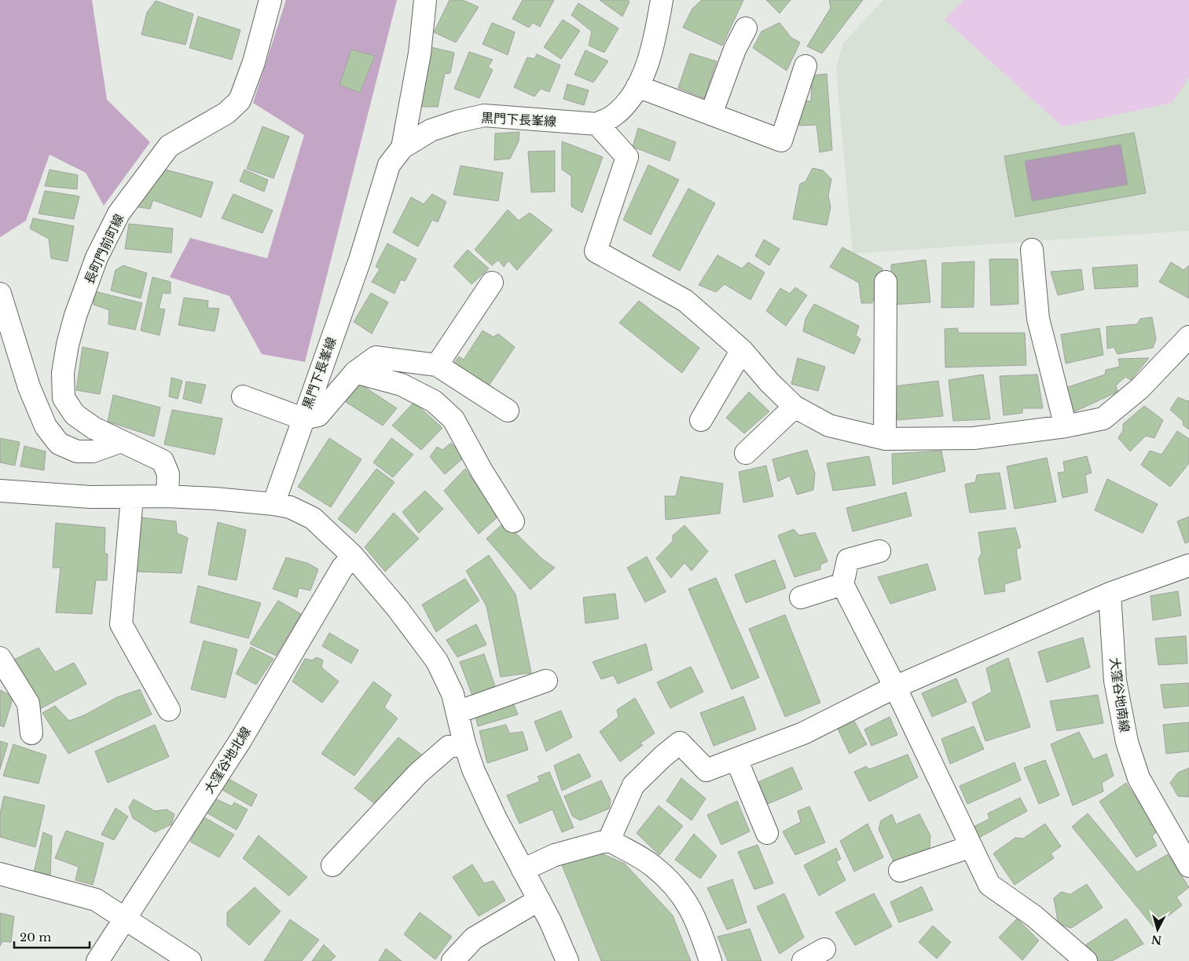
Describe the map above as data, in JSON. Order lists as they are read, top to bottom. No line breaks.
{"streets":{"street":["黒門下長峯線","長町門前町線","大窪谷地南線","大窪谷地北線"]},"scale_bar":"20 m","north":"bottom"}
